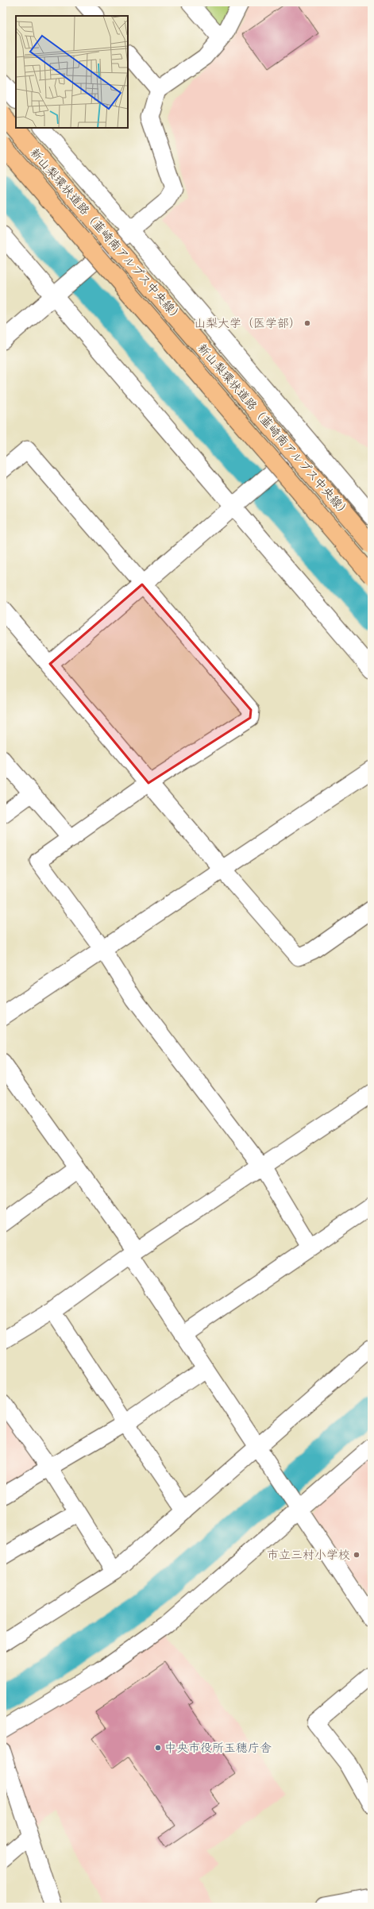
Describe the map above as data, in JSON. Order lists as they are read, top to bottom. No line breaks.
{"streets":{"highway":["新山梨環状道路（韮崎南アルプス中央線）"]},"places":["山梨大学（医学部）","市立三村小学校","中央市役所玉穂庁舎"]}
